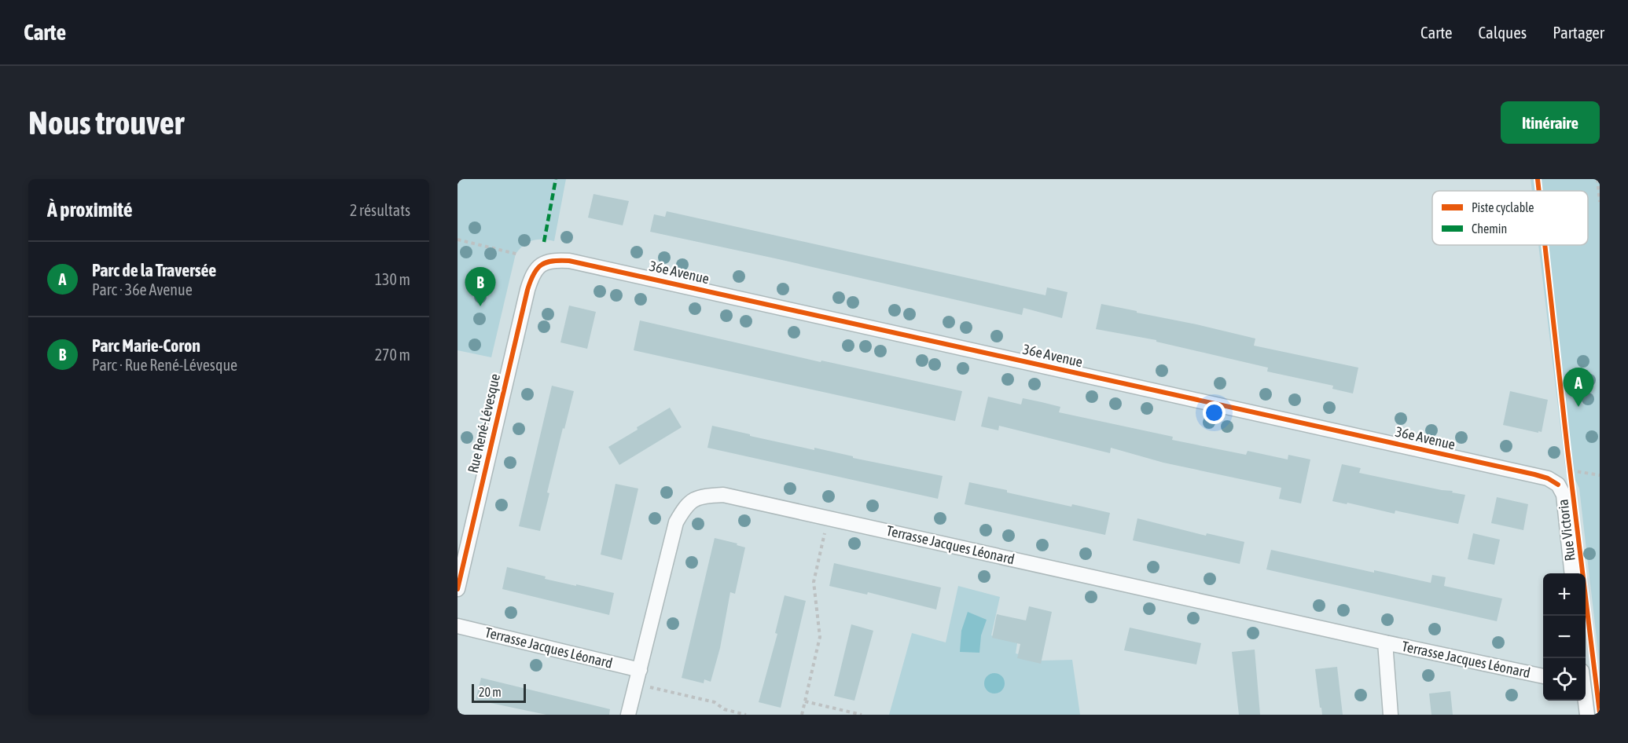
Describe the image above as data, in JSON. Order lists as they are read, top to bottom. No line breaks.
{"streets":{"street":["36e Avenue","Rue René-Lévesque","Rue Victoria","Terrasse Jacques Léonard"]},"crossings":[["36e Avenue","Rue René-Lévesque"],["36e Avenue","Rue Victoria"]],"legend":["Piste cyclable","Chemin"],"scale_bar":"20 m","page":{"header":"Carte","nav":["Carte","Calques","Partager"],"buttons":"Itinéraire","title":"Nous trouver","heading":["À proximité","2 résultats"],"list":[{"mark":"A","name":"Parc de la Traversée","note":"Parc · 36e Avenue","value":"130 m"},{"mark":"B","name":"Parc Marie-Coron","note":"Parc · Rue René-Lévesque","value":"270 m"}],"pins":["B","A"],"map_buttons":["+","−"],"scale":"20 m"}}
